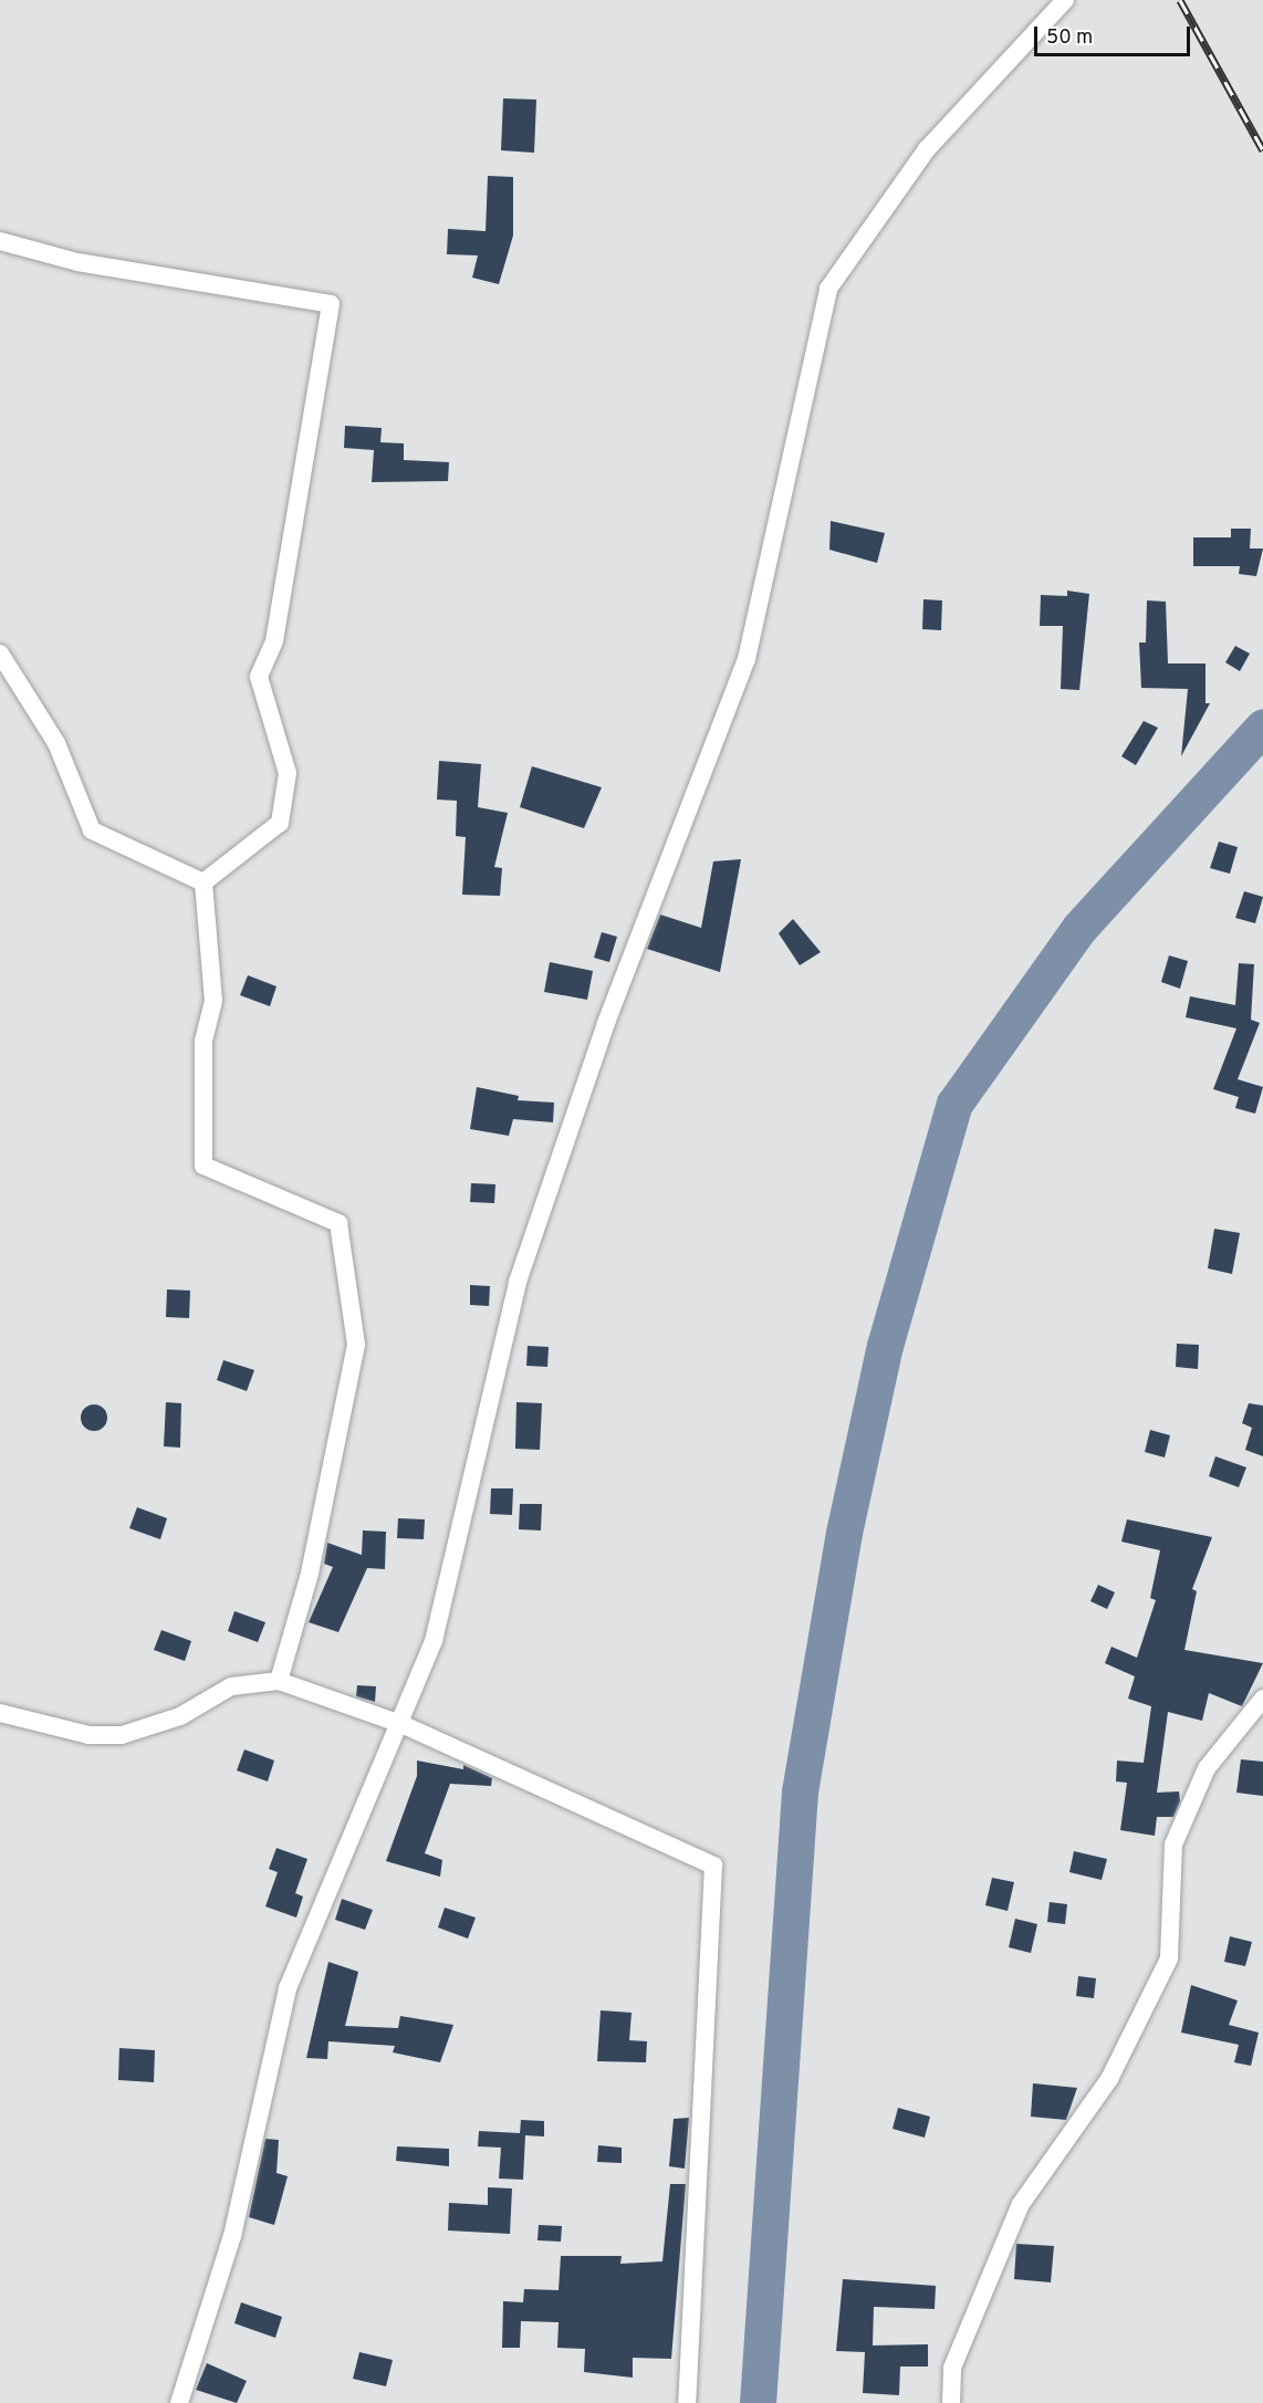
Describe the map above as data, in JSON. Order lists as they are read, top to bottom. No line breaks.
{"scale_bar":"50 m"}
